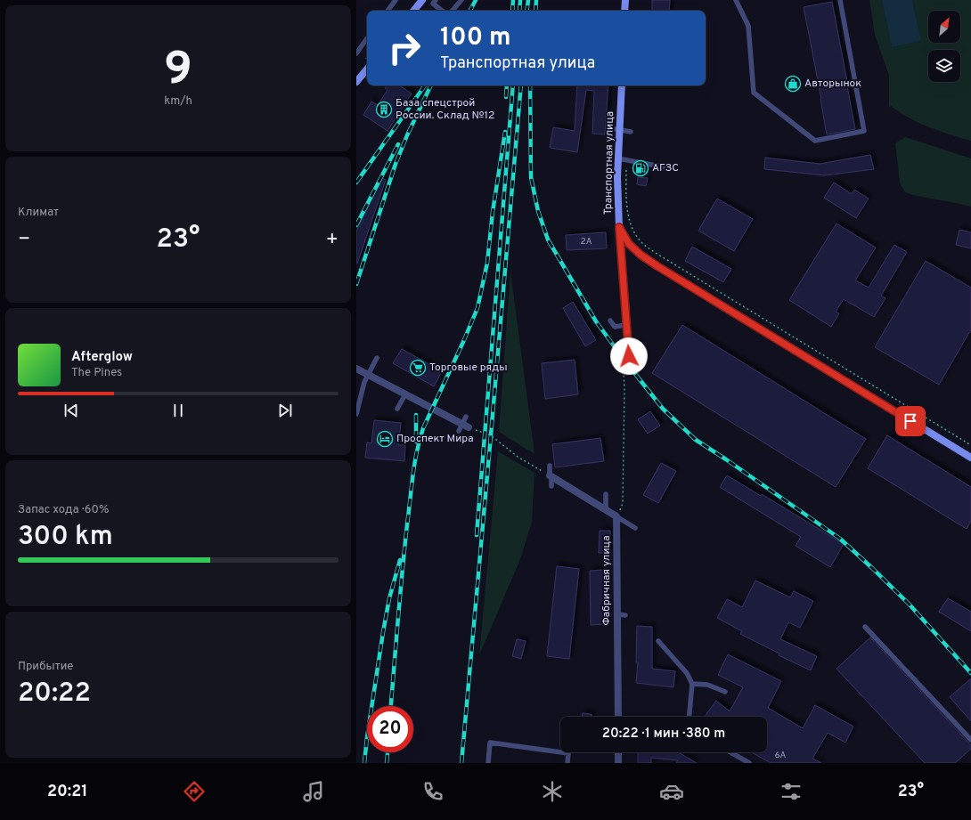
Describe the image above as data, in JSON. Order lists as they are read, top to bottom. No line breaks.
{"streets":{"street":["Транспортная улица","Фабричная улица"]},"places":{"shop":["Авторынок"],"building":["База спецстрой России. Склад №12"],"fuel station":["АГЗС"],"supermarket":["Торговые ряды"],"hotel":["Проспект Мира"]},"house_numbers":["2А","6А"],"north":"top right","page":{"tile":[["9","km/h"],"Климат",["Запас хода · 60%","300 km"],["Прибытие","20:22"]],"turn":["100 m","Транспортная улица"],"heat":["−","23°","+"],"song":["Afterglow","The Pines"],"limit":"20","trip":"20:22 · 1 мин · 380 m","tabs":["20:21","23°"]}}
